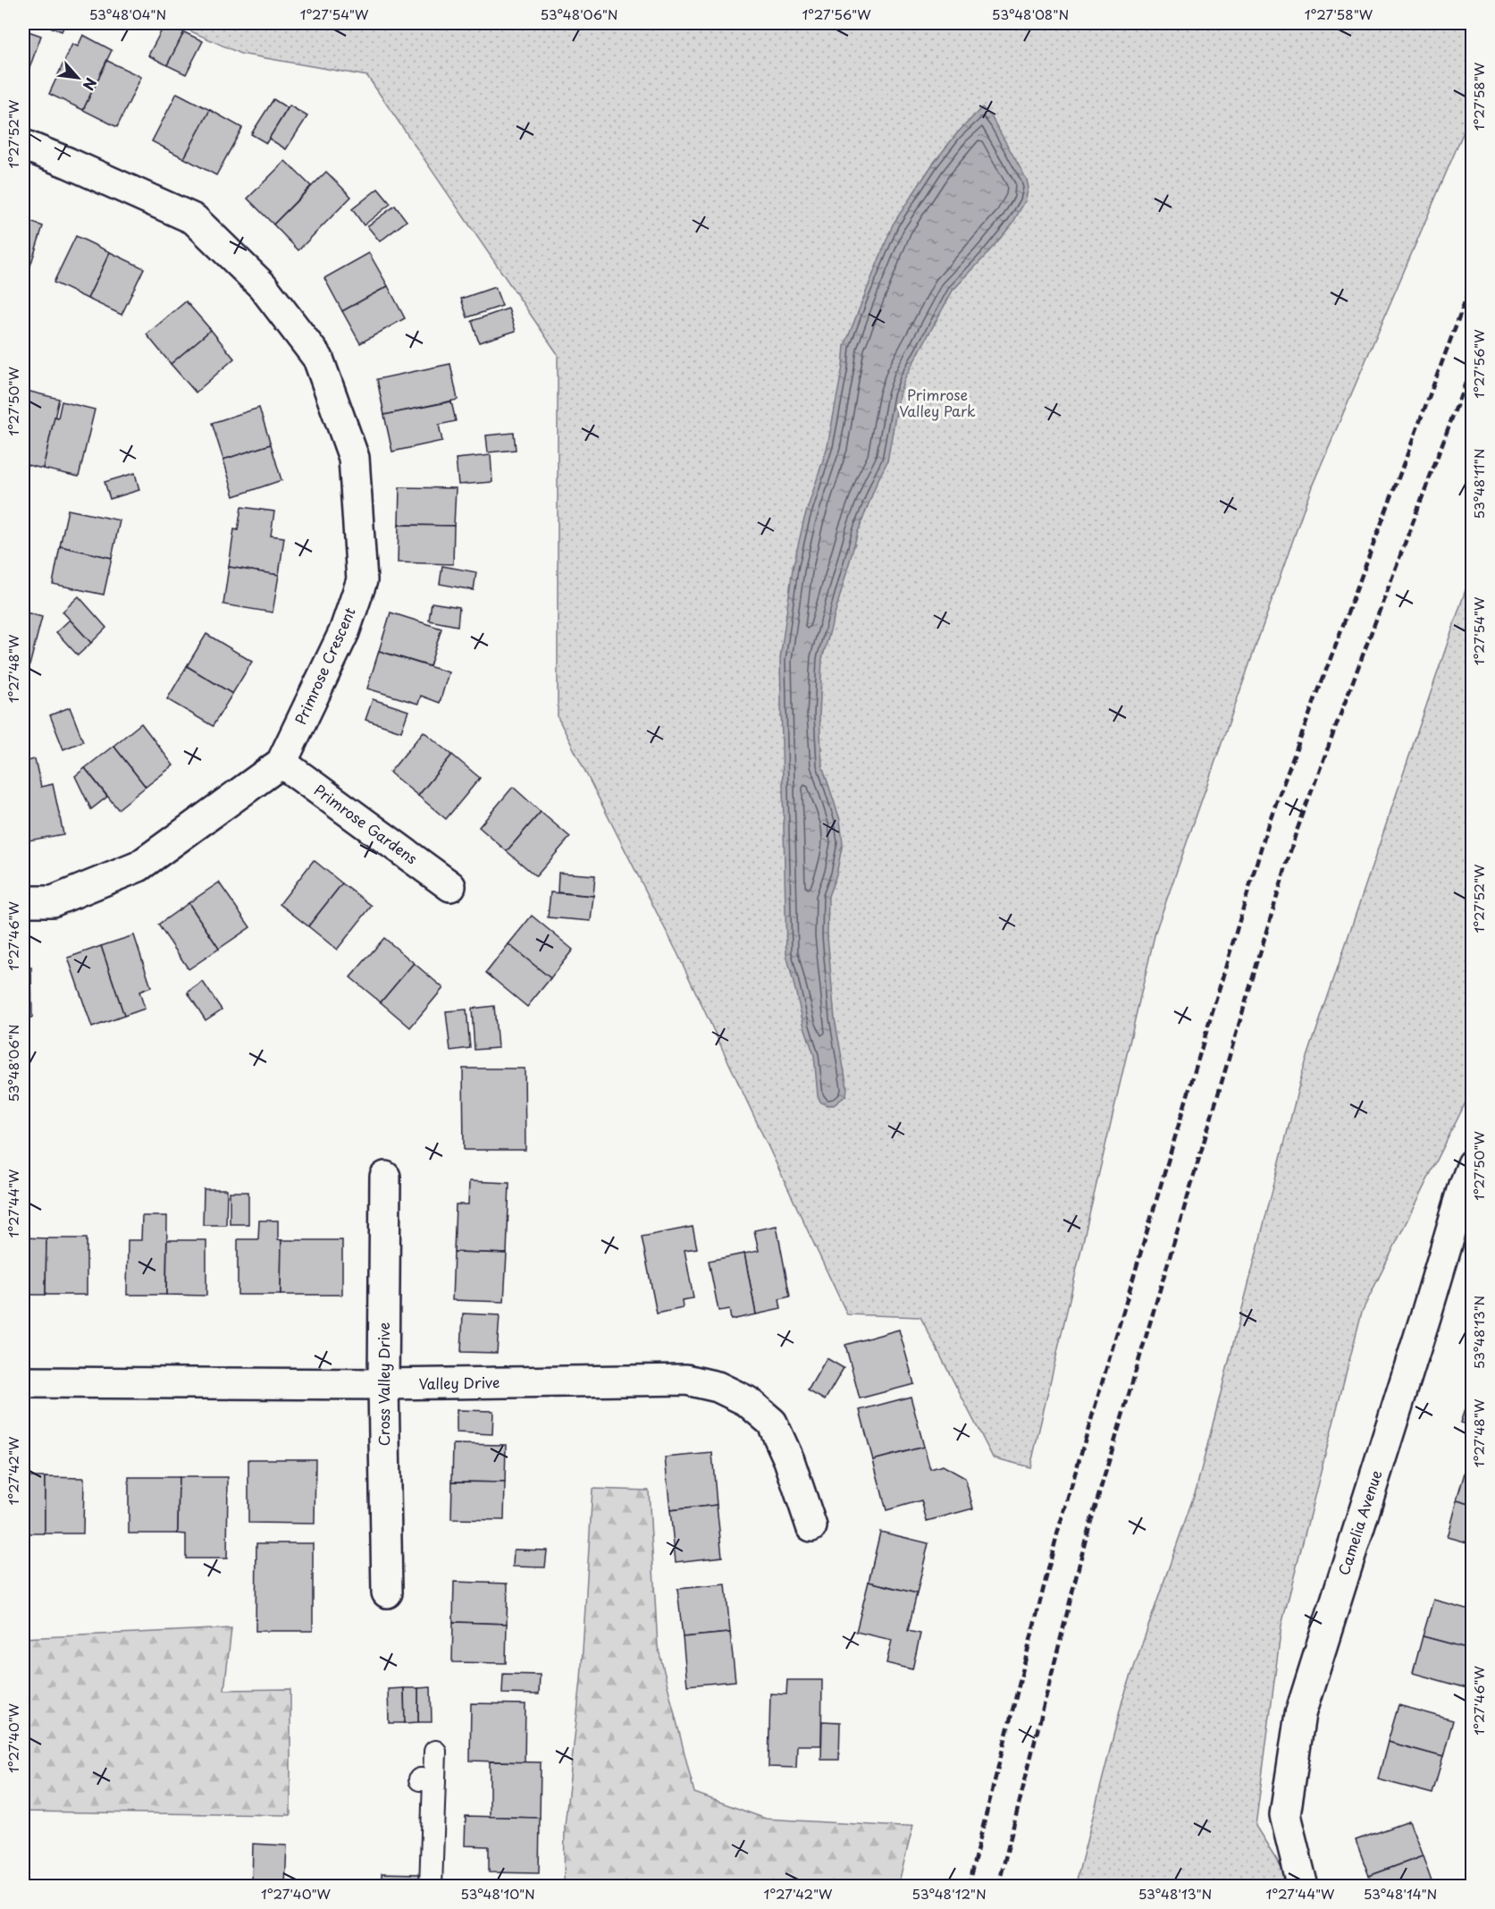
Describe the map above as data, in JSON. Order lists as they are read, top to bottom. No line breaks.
{"streets":{"street":["Primrose Crescent","Primrose Gardens","Valley Drive","Cross Valley Drive","Camelia Avenue"]},"crossings":[["Primrose Crescent","Primrose Gardens"],["Valley Drive","Cross Valley Drive"]],"parks":["Primrose Valley Park"],"north":"bottom right","coordinates":["53°48'04\"N","1°27'54\"W","53°48'06\"N","1°27'56\"W","53°48'08\"N","1°27'58\"W","1°27'52\"W","1°27'50\"W","53°48'11\"N","1°27'48\"W","1°27'46\"W","1°27'44\"W","53°48'13\"N","1°27'42\"W","1°27'40\"W","53°48'10\"N","53°48'12\"N","53°48'14\"N"]}
